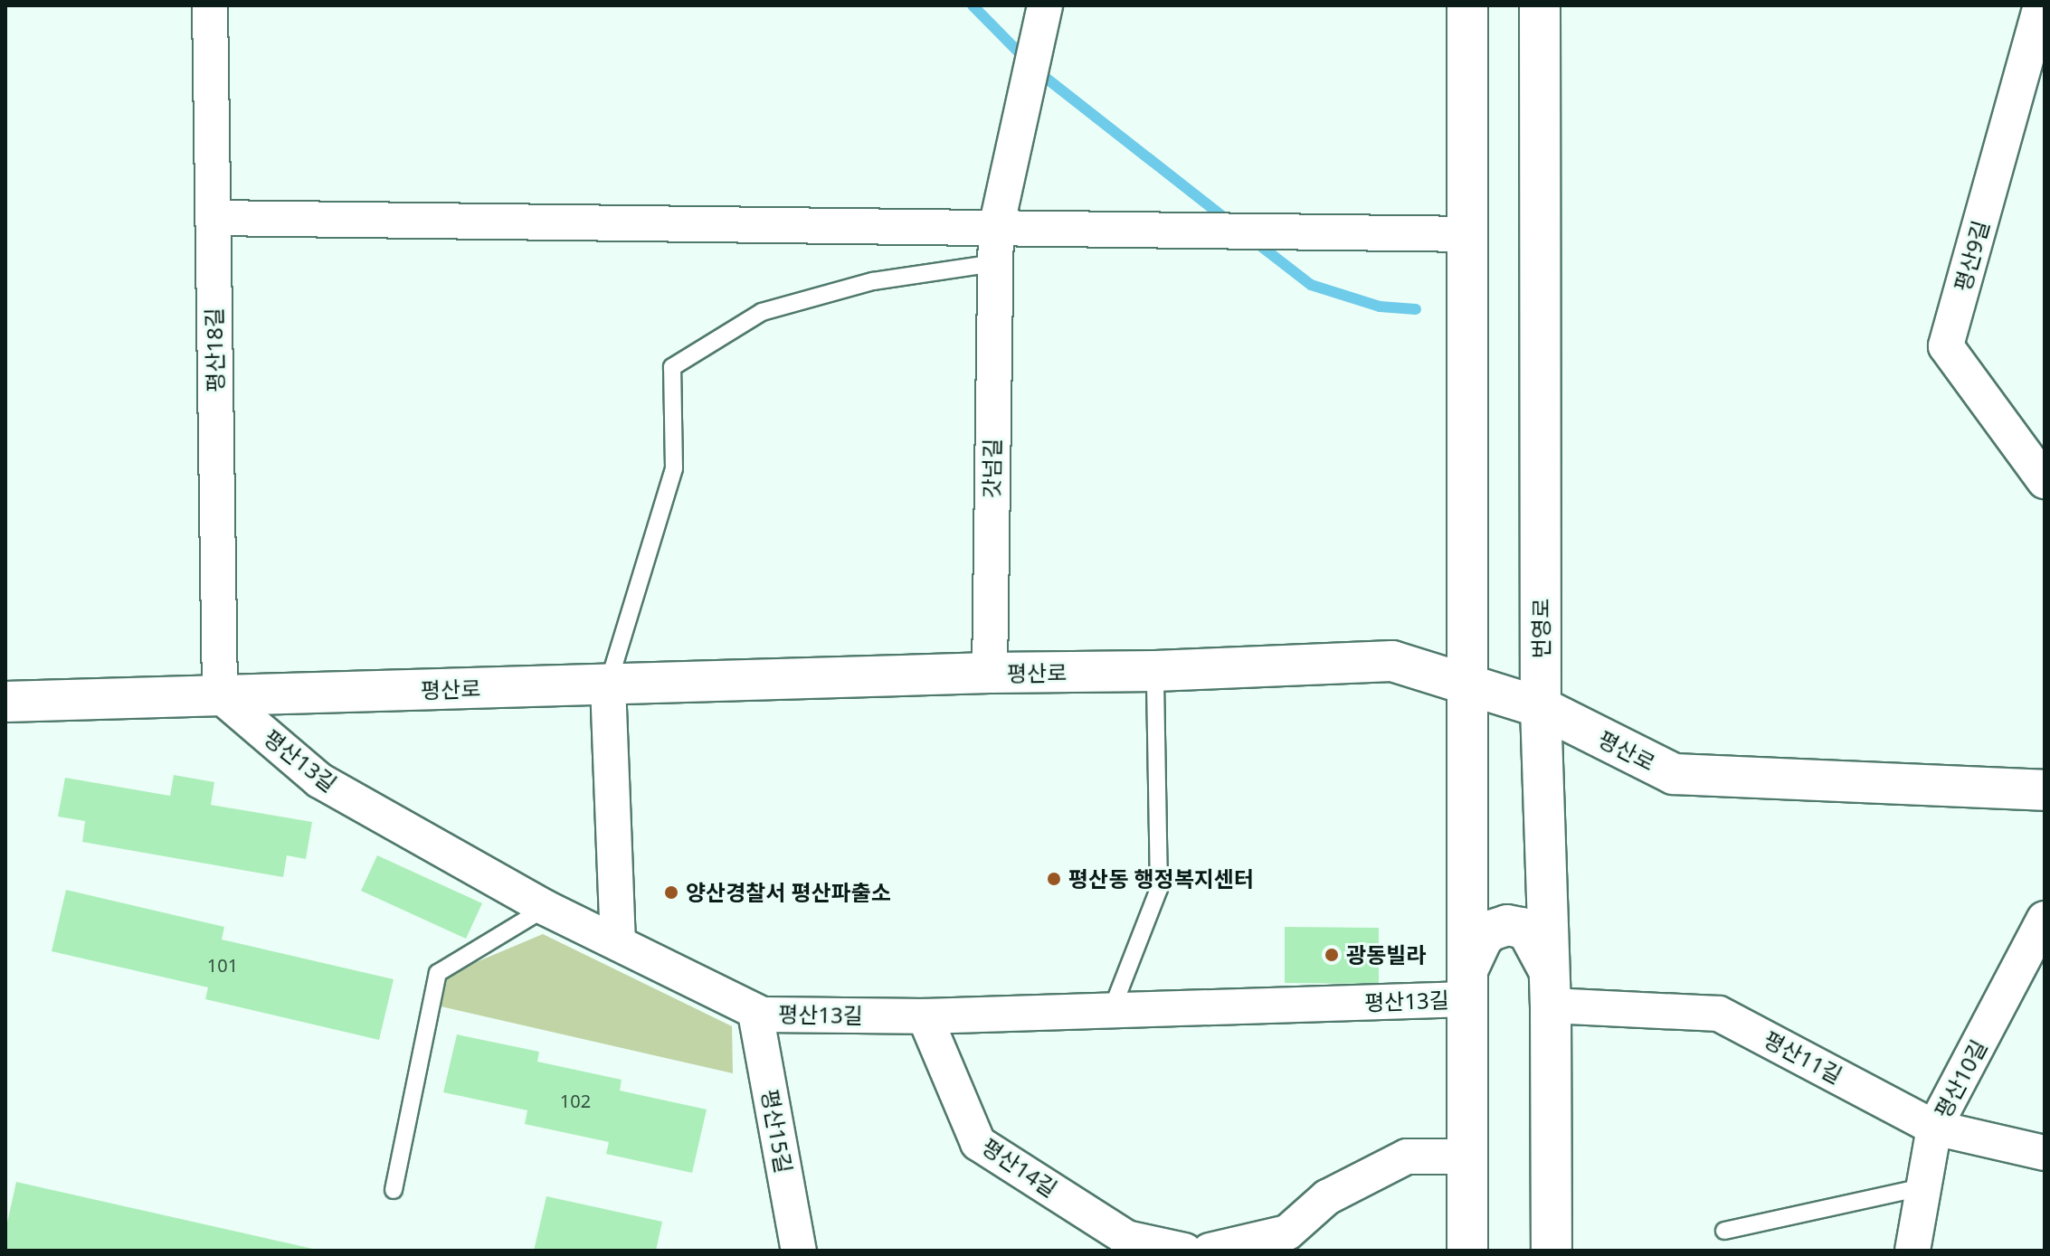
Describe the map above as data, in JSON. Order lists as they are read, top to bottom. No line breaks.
{"streets":{"main road":["번영로","평산로"],"street":["평산9길","평산18길","갓넘길","평산13길","평산11길","평산10길","평산15길","평산14길"]},"crossings":[["평산18길","평산로"],["평산18길","평산13길"],["갓넘길","평산로"],["번영로","평산로"],["번영로","평산11길"],["평산로","평산13길"],["평산13길","평산15길"],["평산13길","평산14길"],["평산11길","평산10길"]],"places":["평산동 행정복지센터","양산경찰서 평산파출소","광동빌라"],"house_numbers":["101","102"]}
